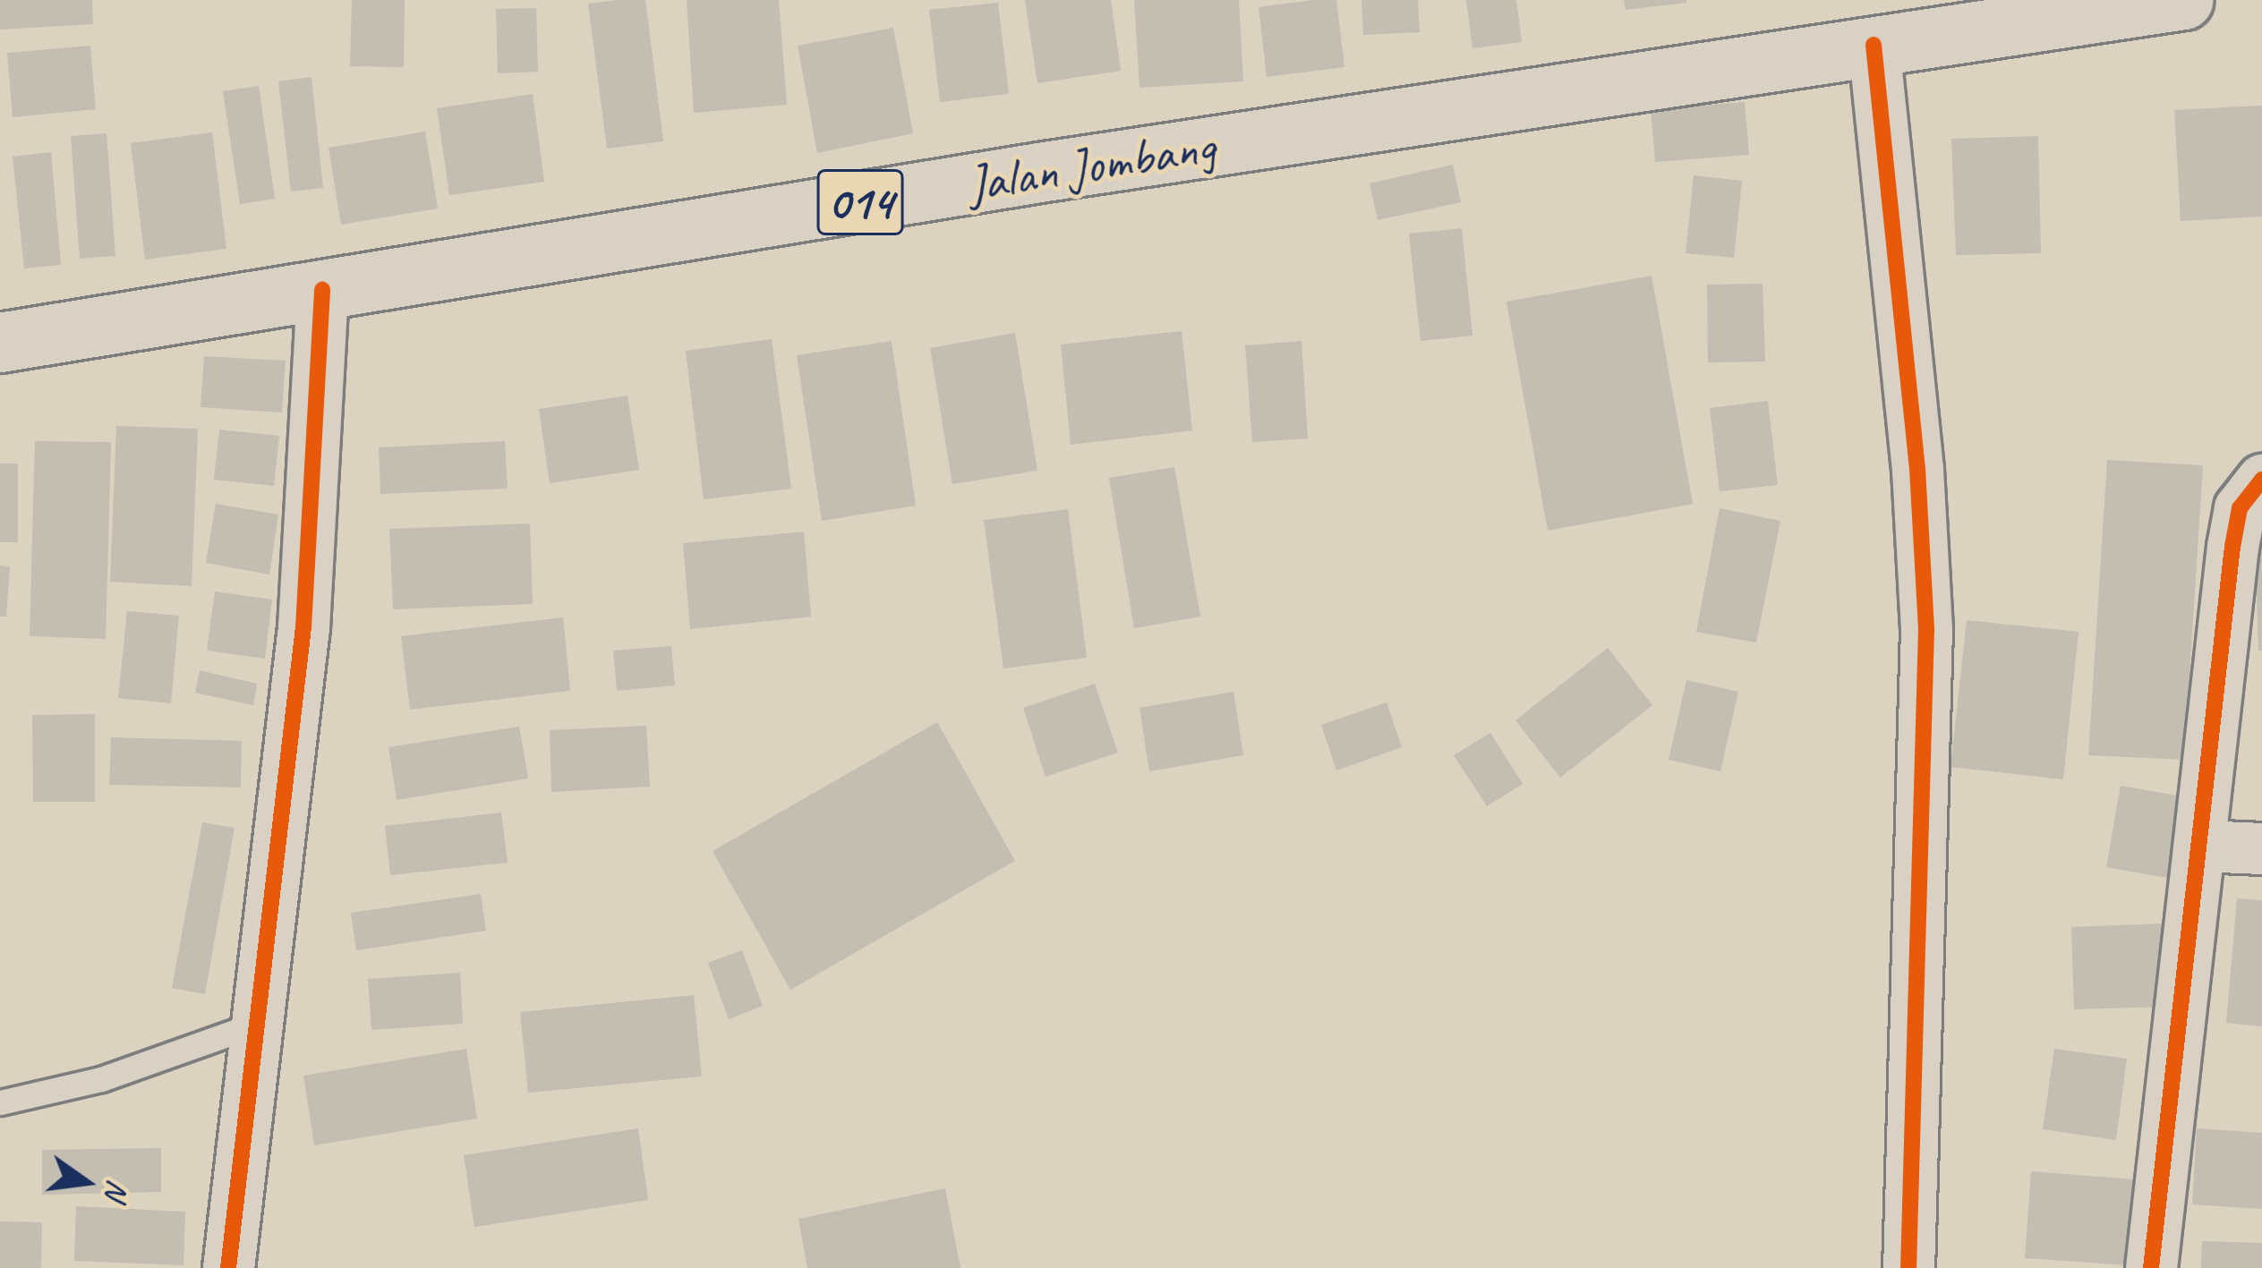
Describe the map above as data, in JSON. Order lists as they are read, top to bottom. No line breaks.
{"streets":{"main road":["Jalan Jombang","014"]},"north":"right"}
